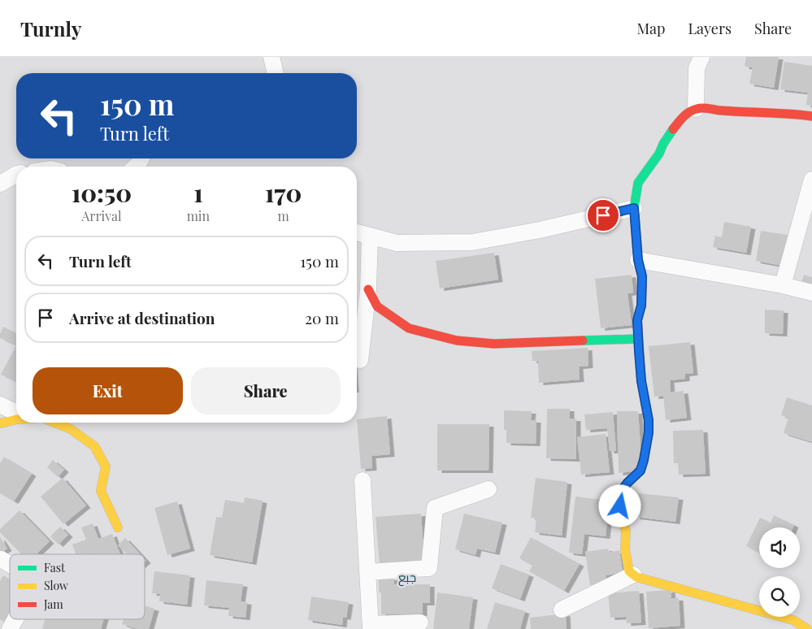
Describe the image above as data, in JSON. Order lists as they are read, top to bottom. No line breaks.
{"districts":["جبع"],"legend":["Fast","Slow","Jam"],"page":{"header":"Turnly","nav":["Map","Layers","Share"],"turn":["150 m","Turn left"],"eta":["10:50","Arrival","1","min","170","m"],"list":[{"name":"Turn left","value":"150 m"},{"name":"Arrive at destination","value":"20 m"}],"buttons":["Exit","Share"]}}
